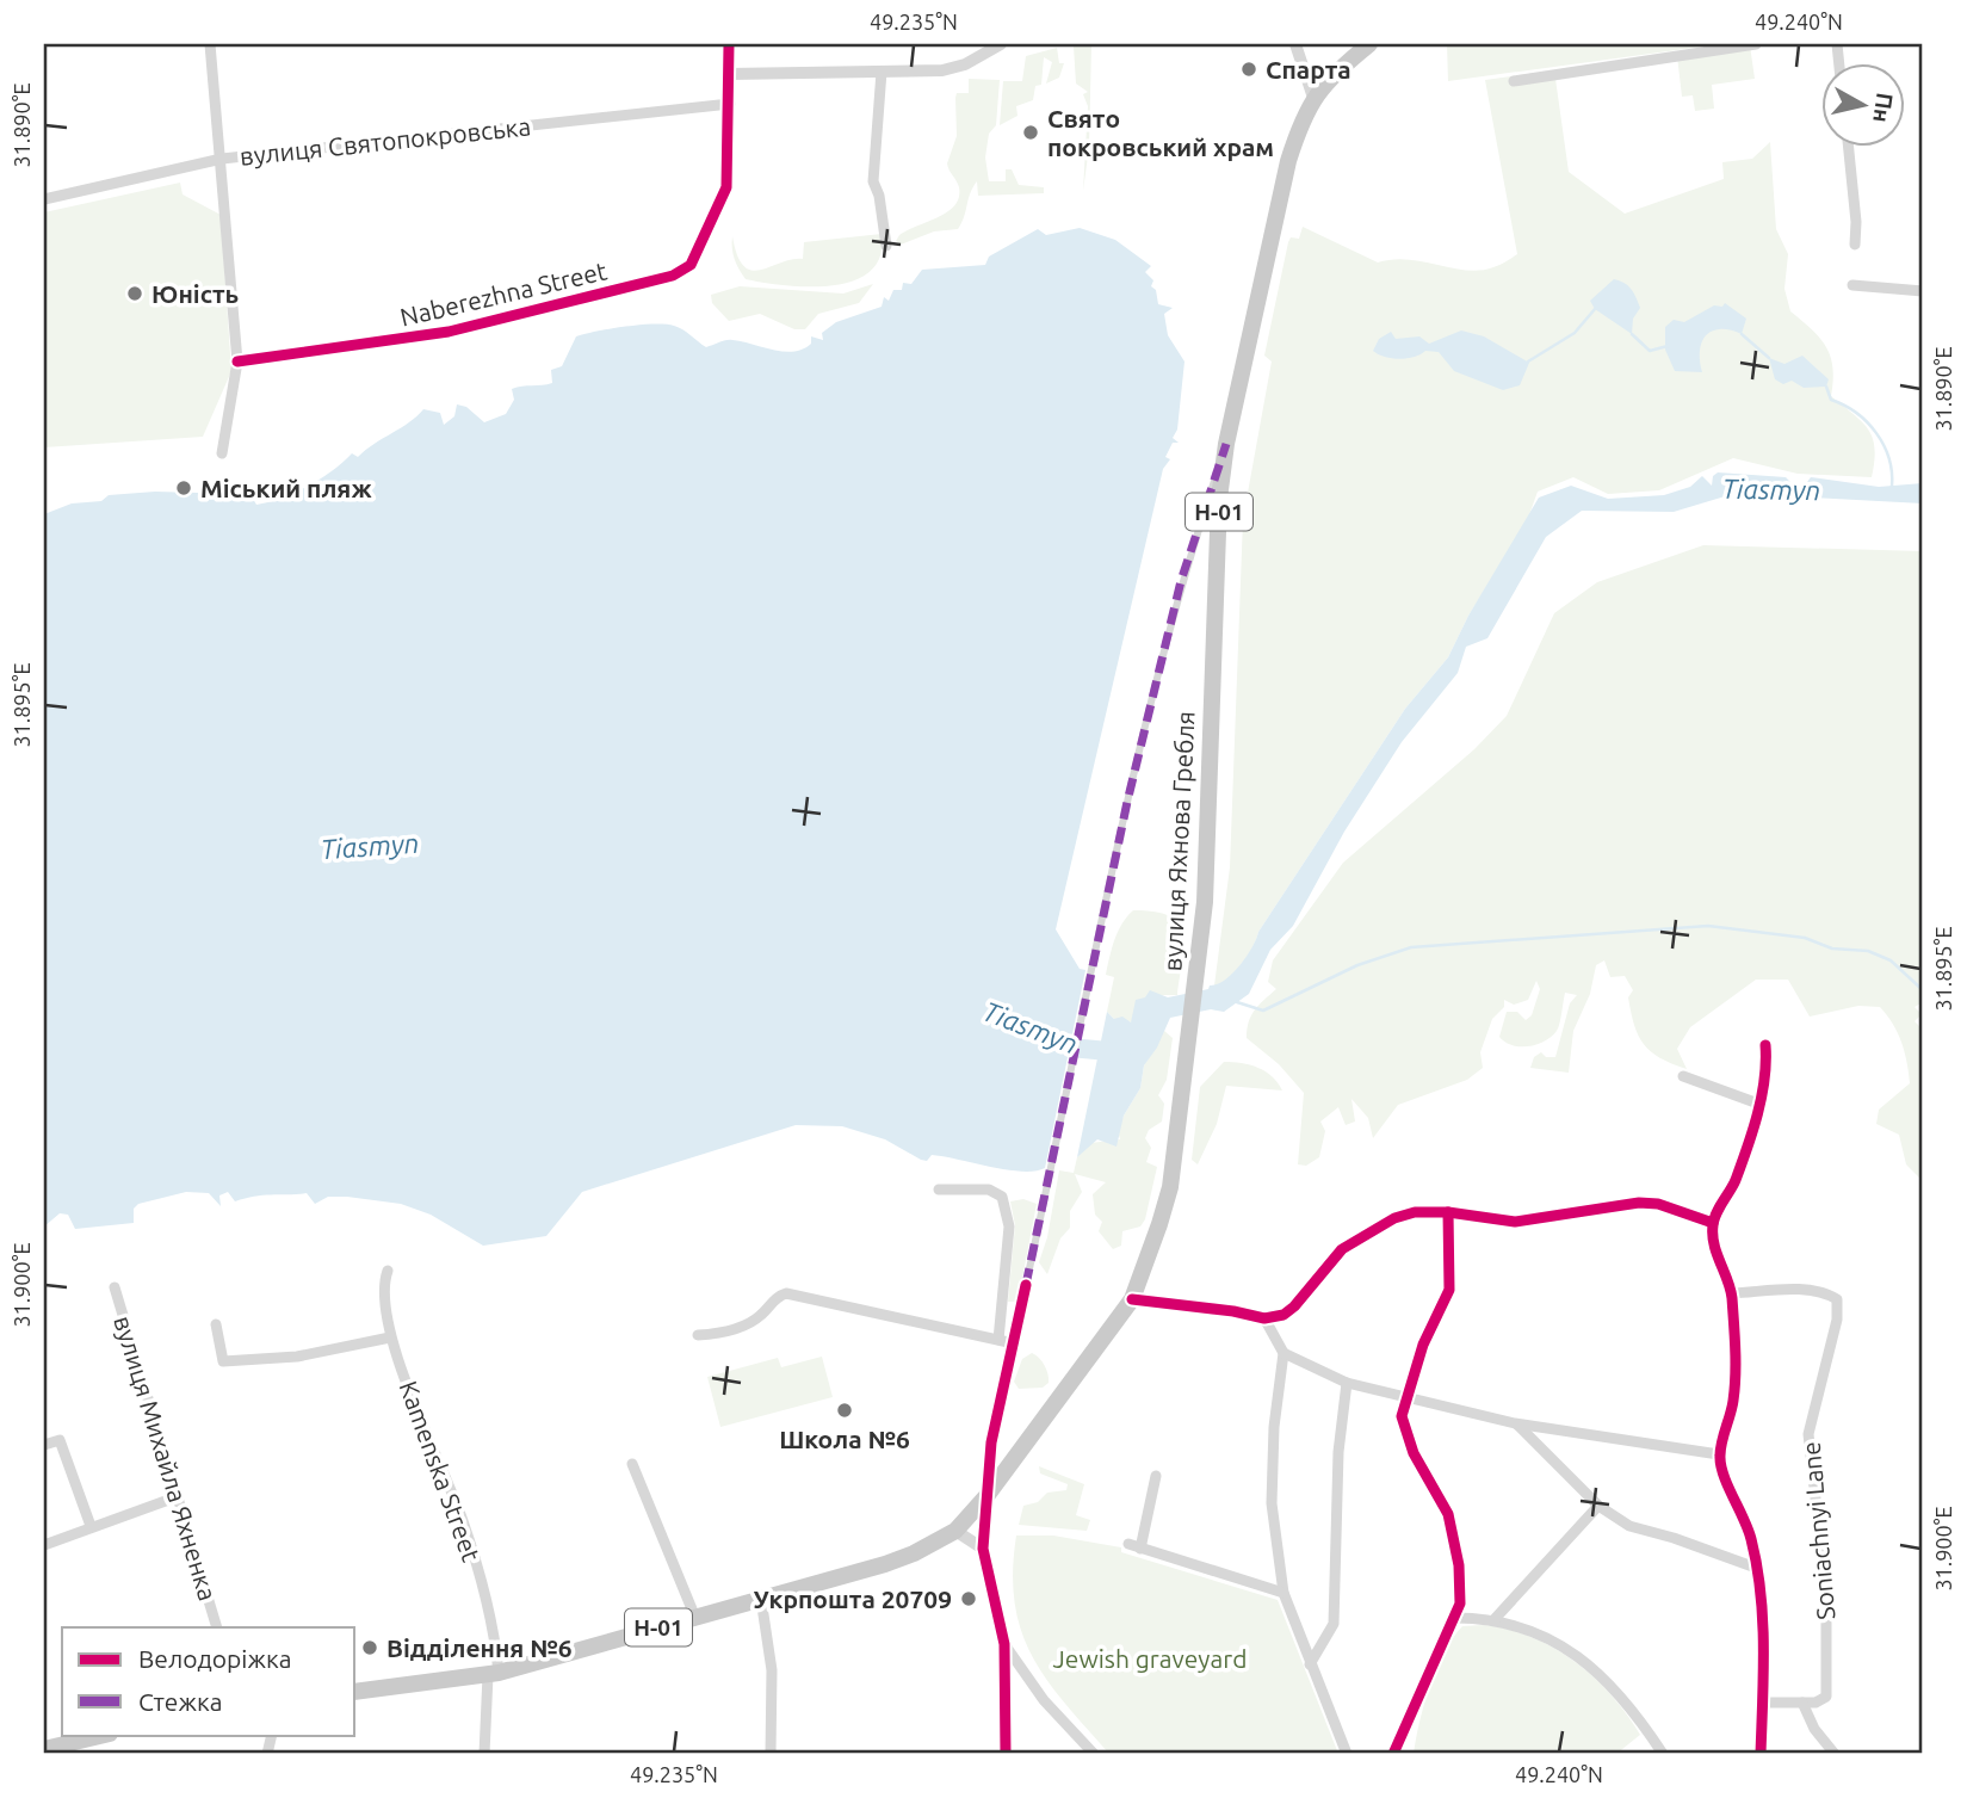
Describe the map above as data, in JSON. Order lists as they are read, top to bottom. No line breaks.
{"streets":{"main road":["Н-01","вулиця Яхнова Гребля"],"street":["вулиця Святопокровська","Naberezhna Street","вулиця Михайла Яхненка","Kamenska Street","Soniachnyi Lane"]},"crossings":[["вулиця Святопокровська","Naberezhna Street"],["Н-01","вулиця Яхнова Гребля"],["Н-01","Kamenska Street"]],"water":["Tiasmyn"],"parks":["Jewish graveyard"],"places":["Спарта","Свято покровський храм","Юність","Міський пляж","Школа №6","Укрпошта 20709","Відділення №6"],"legend":["Велодоріжка","Стежка"],"north":"right","coordinates":["49.235°N","49.240°N","31.890°E","31.895°E","31.900°E"]}
